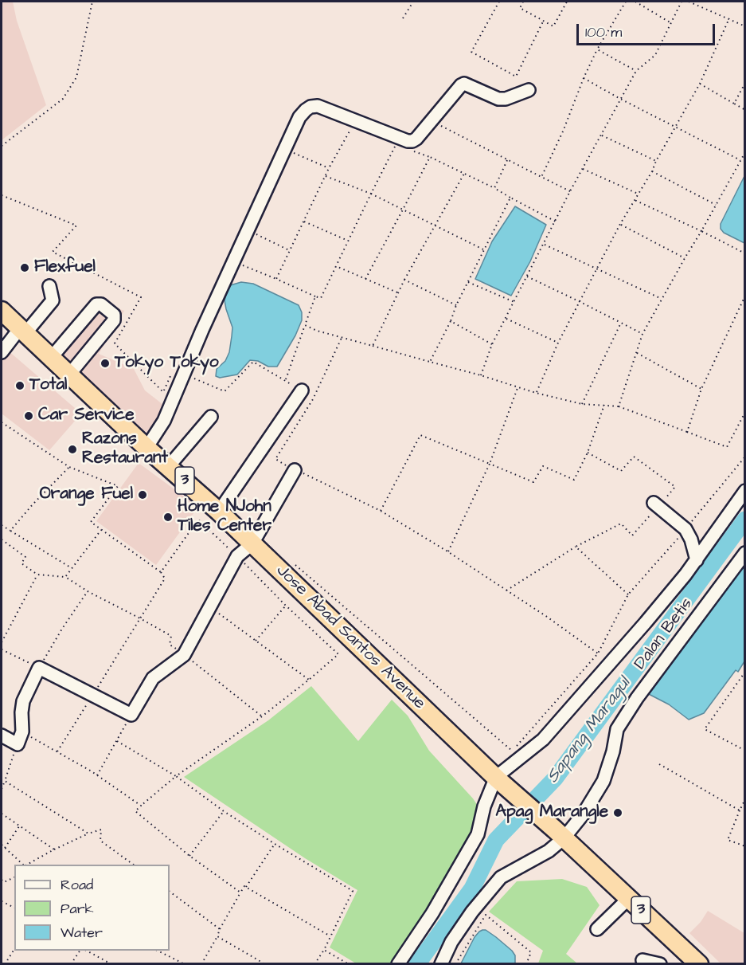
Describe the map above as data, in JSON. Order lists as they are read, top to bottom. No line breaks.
{"streets":{"highway":["3","Jose Abad Santos Avenue"],"street":["Dalan Betis"]},"crossings":[["Dalan Betis","Jose Abad Santos Avenue"]],"water":["Sapang Maragul"],"places":["Flexfuel","Tokyo Tokyo","Total","Car Service","Razons Restaurant","Orange Fuel","Home NJohn Tiles Center","Apag Marangle"],"legend":["Road","Park","Water"],"scale_bar":"100 m"}
